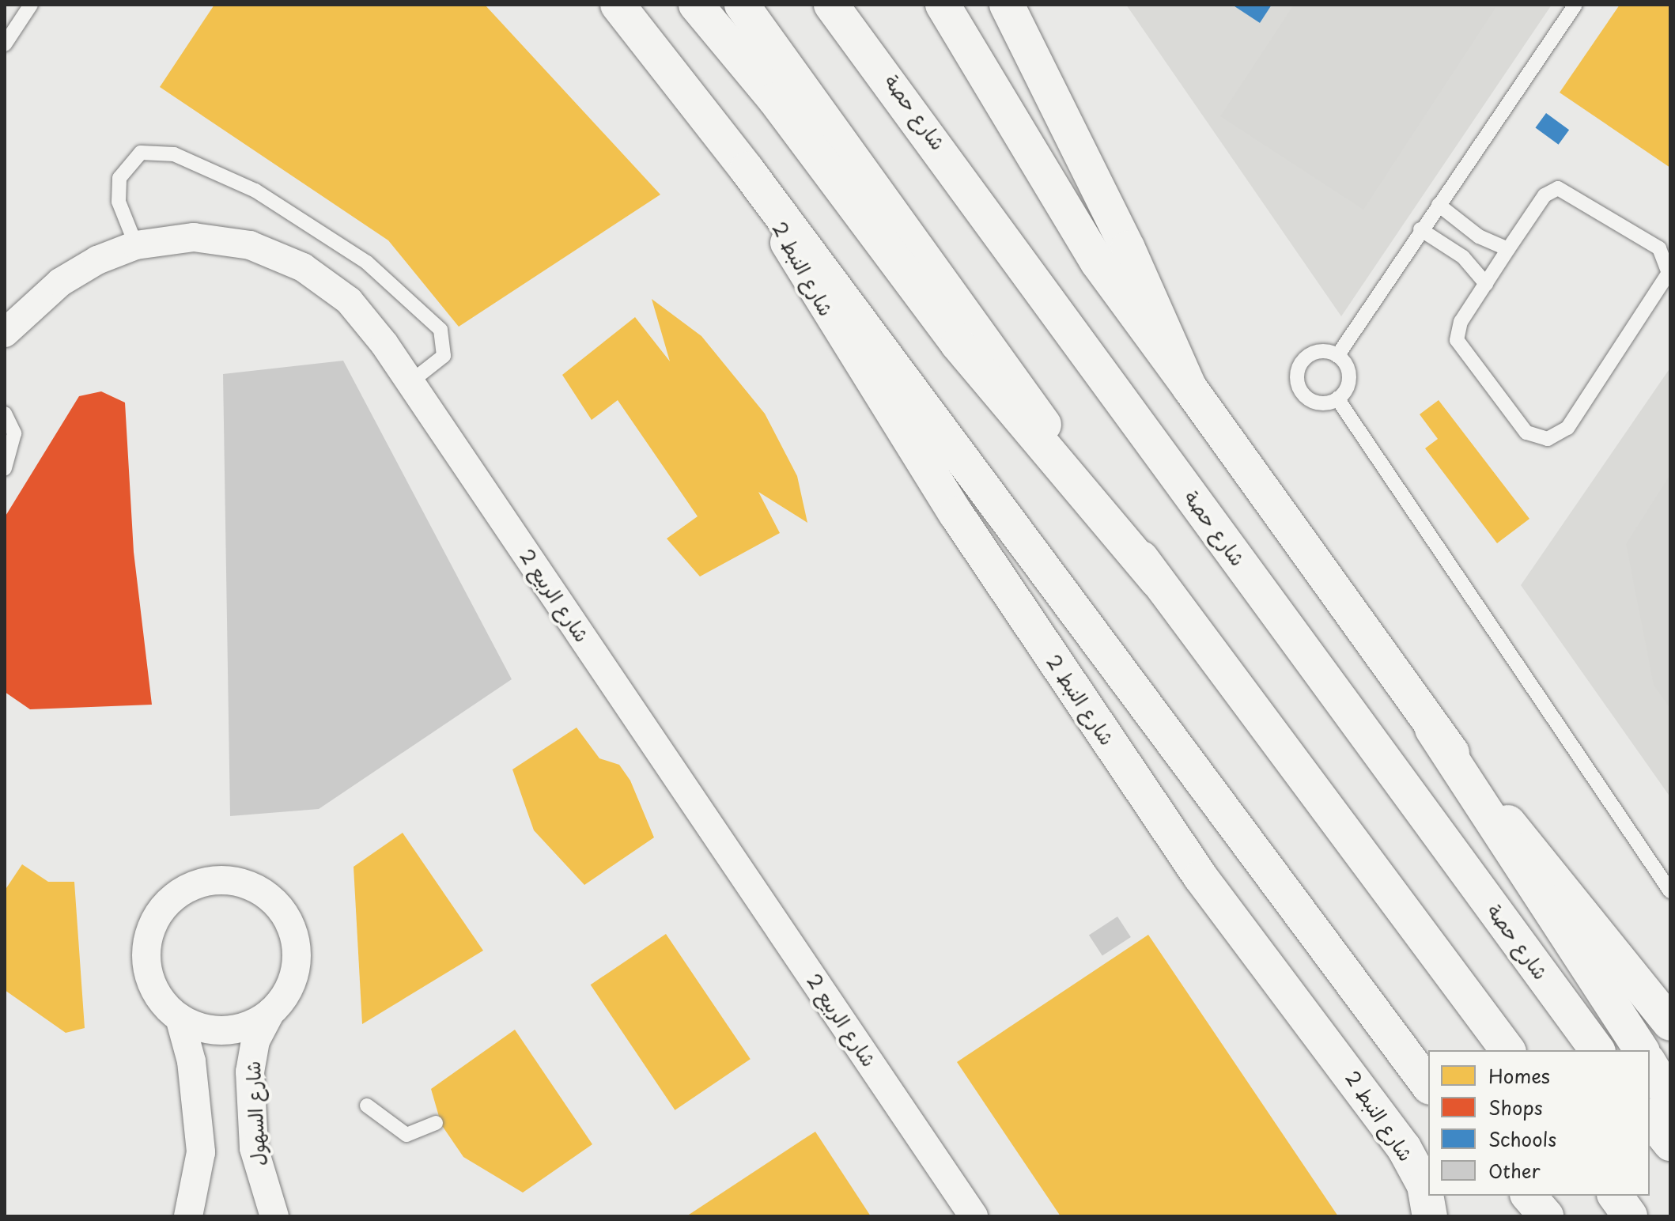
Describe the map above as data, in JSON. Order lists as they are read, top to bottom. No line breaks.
{"streets":{"main road":["شارع حصة","شارع النبط 2"],"street":["شارع الربيع 2","شارع السهول"]},"legend":["Homes","Shops","Schools","Other"]}
